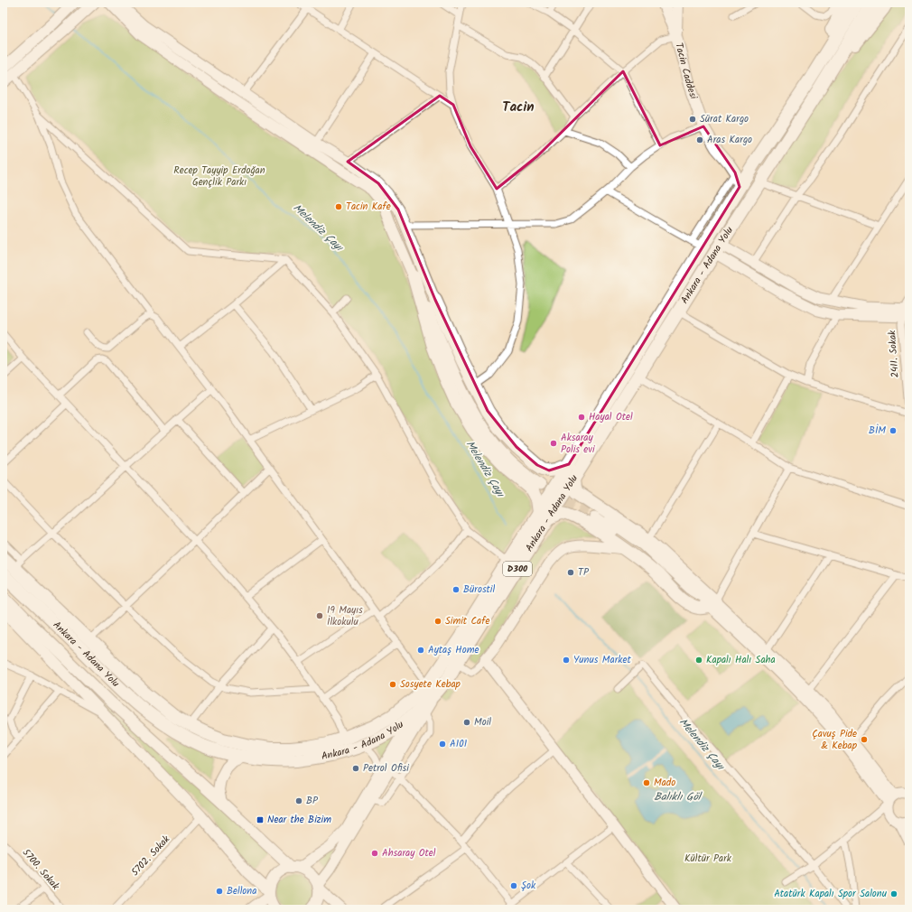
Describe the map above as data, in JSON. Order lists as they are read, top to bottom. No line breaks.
{"streets":{"highway":["Ankara - Adana Yolu","D300"],"main road":["Tacin Caddesi"],"street":["2411. Sokak","5702. Sokak","5700. Sokak"]},"crossings":[["Tacin Caddesi","Ankara - Adana Yolu"]],"districts":["Tacin"],"water":["Melendiz Çayı","Balıklı Göl"],"parks":["Recep Tayyip Erdoğan Gençlik Parkı","Kültür Park"],"places":{"other":["Sürat Kargo","Aras Kargo","Tacin Kafe","Hayal Otel","BİM","Aksaray Polis evi","TP","Bürostil","19 Mayıs İlkokulu","Simit Cafe","Aytaş Home","Yunus Market","Kapalı Halı Saha","Sosyete Kebap","Moil","Çavuş Pide & Kebap","A101","Petrol Ofisi","Mado","BP","Ahsaray Otel","Şok","Bellona","Atatürk Kapalı Spor Salonu"],"transit":["Near the Bizim"]}}
